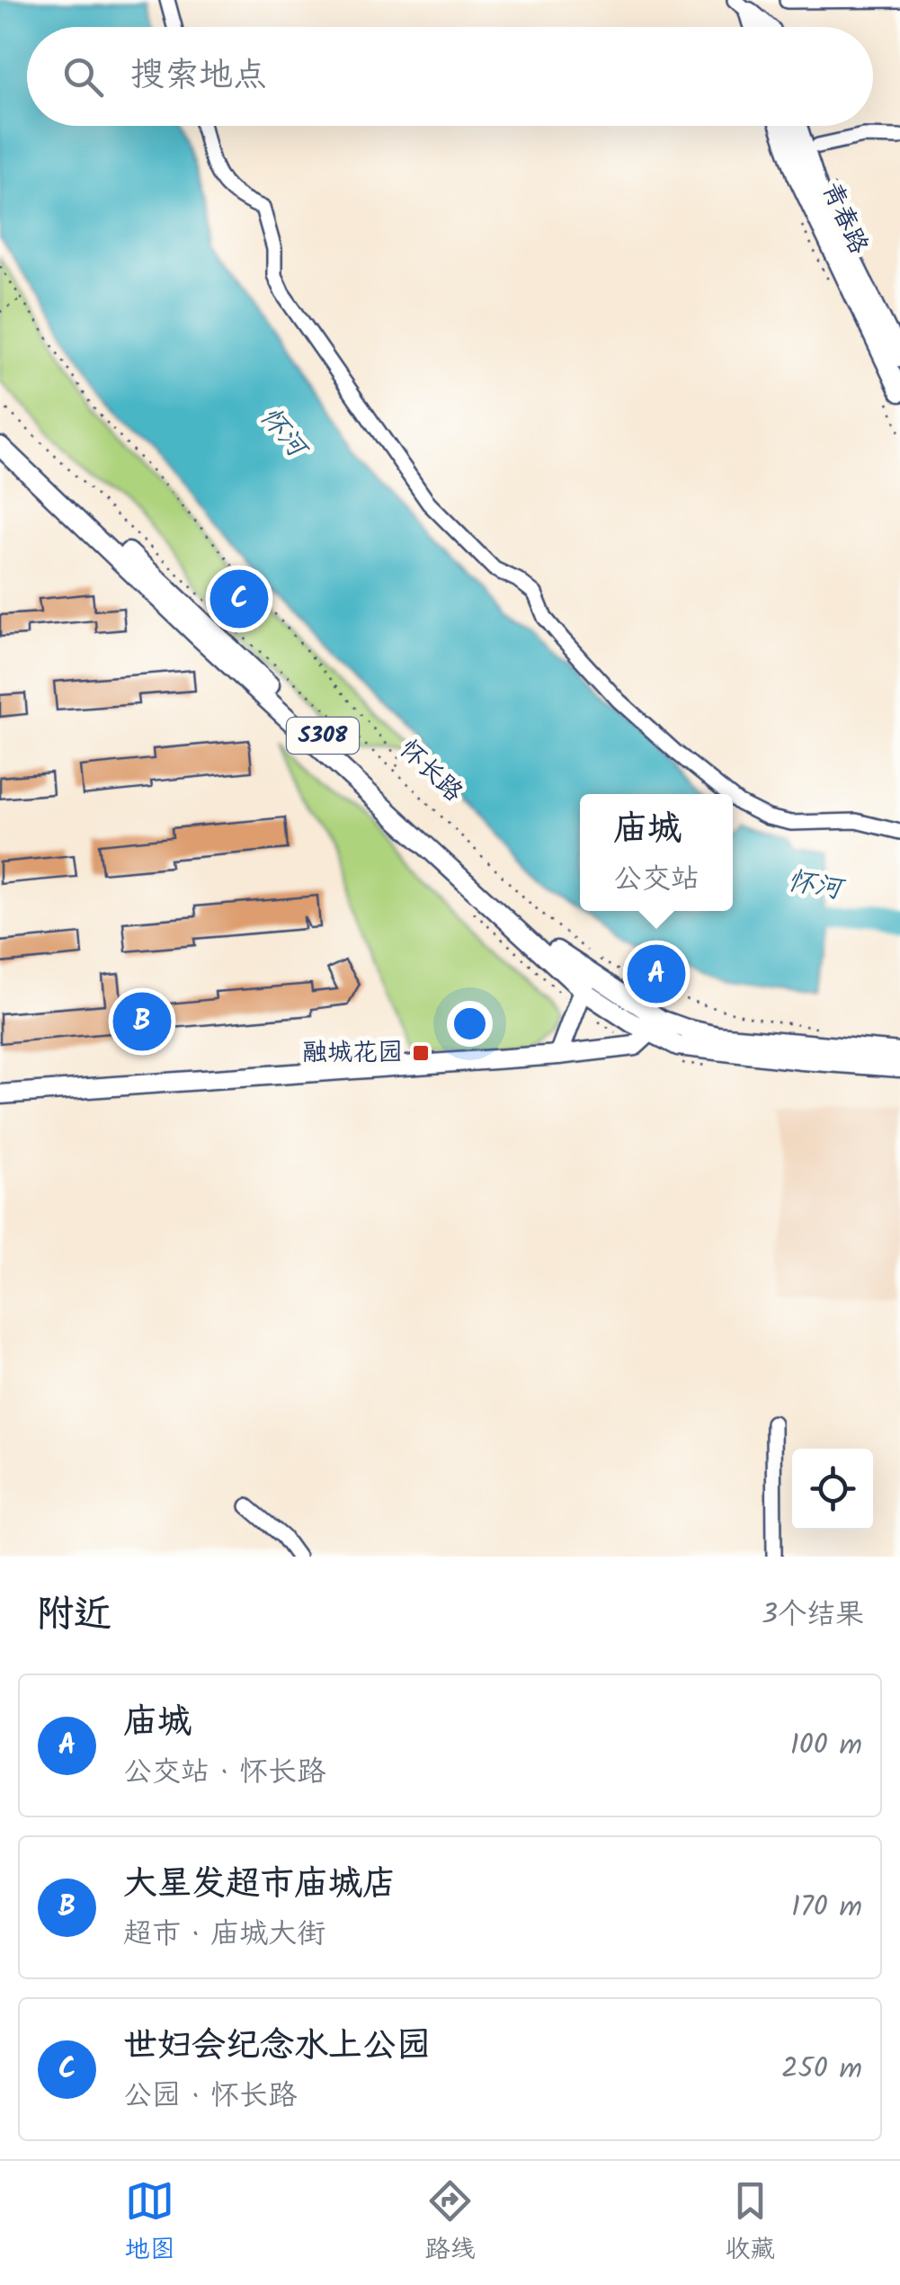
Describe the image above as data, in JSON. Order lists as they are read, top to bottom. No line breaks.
{"streets":{"main road":["青春路","S308","怀长路"]},"water":["怀河"],"places":{"transit":["融城花园"]},"page":{"search":"搜索地点","pins":["C","A","B"],"popup":["庙城","公交站"],"heading":["附近","3个结果"],"list":[{"mark":"A","name":"庙城","note":"公交站 · 怀长路","value":"100 m"},{"mark":"B","name":"大星发超市庙城店","note":"超市 · 庙城大街","value":"170 m"},{"mark":"C","name":"世妇会纪念水上公园","note":"公园 · 怀长路","value":"250 m"}],"nav":["地图","路线","收藏"]}}
